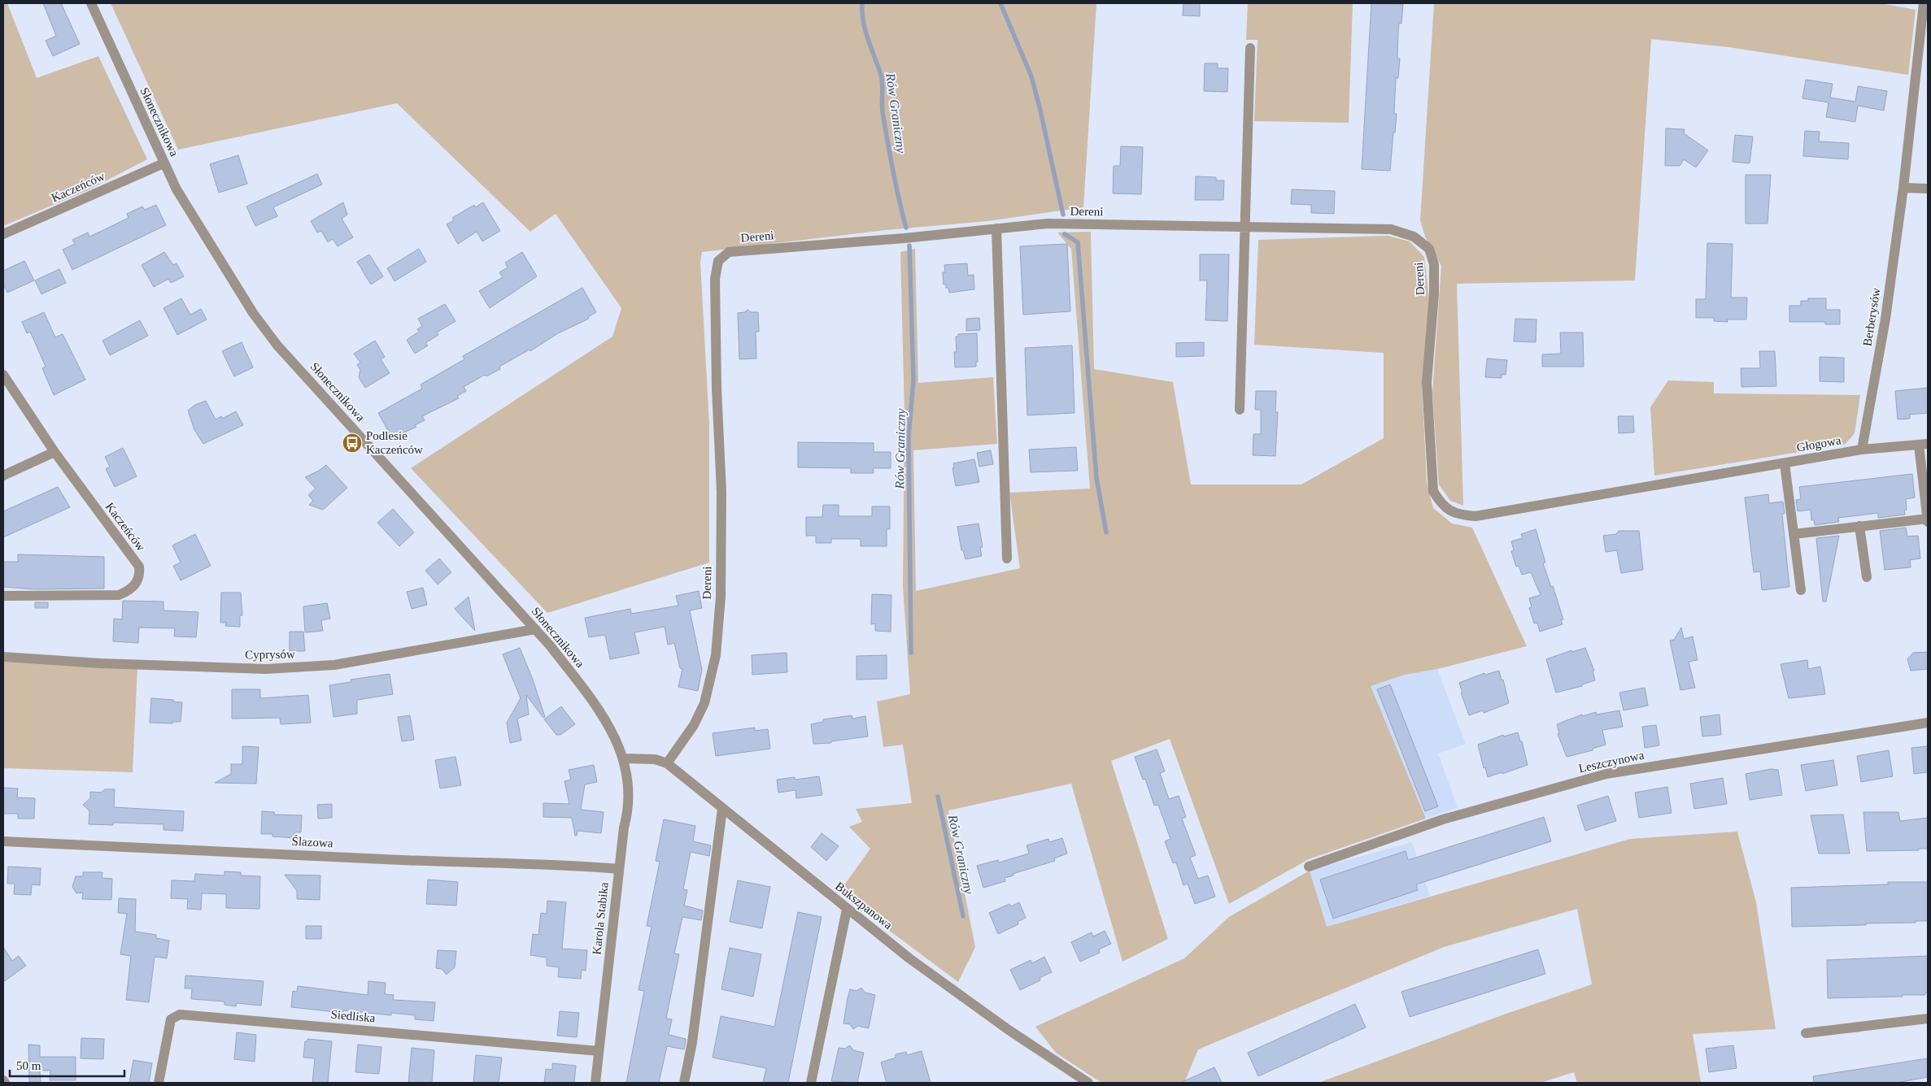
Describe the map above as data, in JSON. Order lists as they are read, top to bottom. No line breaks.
{"streets":{"street":["Słonecznikowa","Kaczeńców","Dereni","Berberysów","Głogowa","Cyprysów","Leszczynowa","Ślazowa","Bukszpanowa","Karola Stabika","Siedliska"]},"crossings":[["Słonecznikowa","Kaczeńców"],["Słonecznikowa","Cyprysów"],["Słonecznikowa","Bukszpanowa"],["Słonecznikowa","Karola Stabika"],["Dereni","Głogowa"],["Dereni","Bukszpanowa"],["Berberysów","Głogowa"],["Ślazowa","Karola Stabika"],["Bukszpanowa","Karola Stabika"],["Karola Stabika","Siedliska"]],"water":["Rów Graniczny"],"places":{"bus stop":["Podlesie Kaczeńców"]},"scale_bar":"50 m"}
